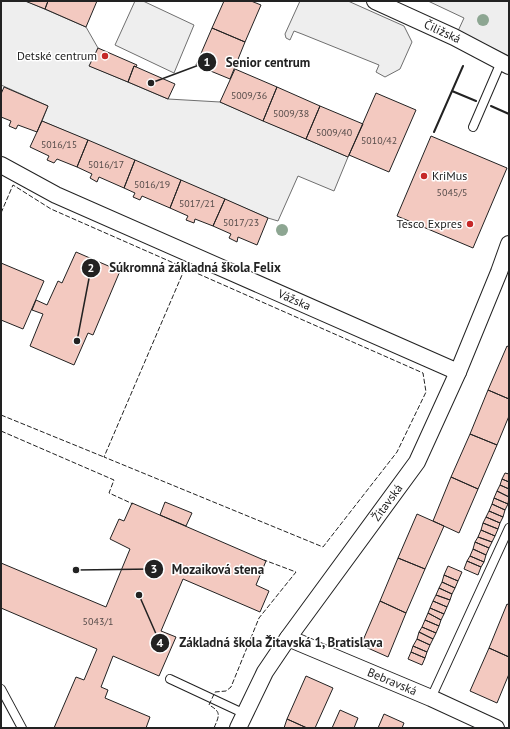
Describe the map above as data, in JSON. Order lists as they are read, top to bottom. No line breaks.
{"streets":{"street":["Čiližská","Vážska","Žitavská","Bebravská"]},"crossings":[["Vážska","Žitavská"],["Žitavská","Bebravská"]],"places":["Detské centrum","Senior centrum","KriMus","Tesco Expres","Súkromná základná škola Felix","Mozaiková stena","Základná škola Žitavská 1, Bratislava"],"house_numbers":["5009/36","5009/38","5009/40","5010/42","5016/15","5016/17","5016/19","5045/5","5017/21","5017/23","5043/1"]}
